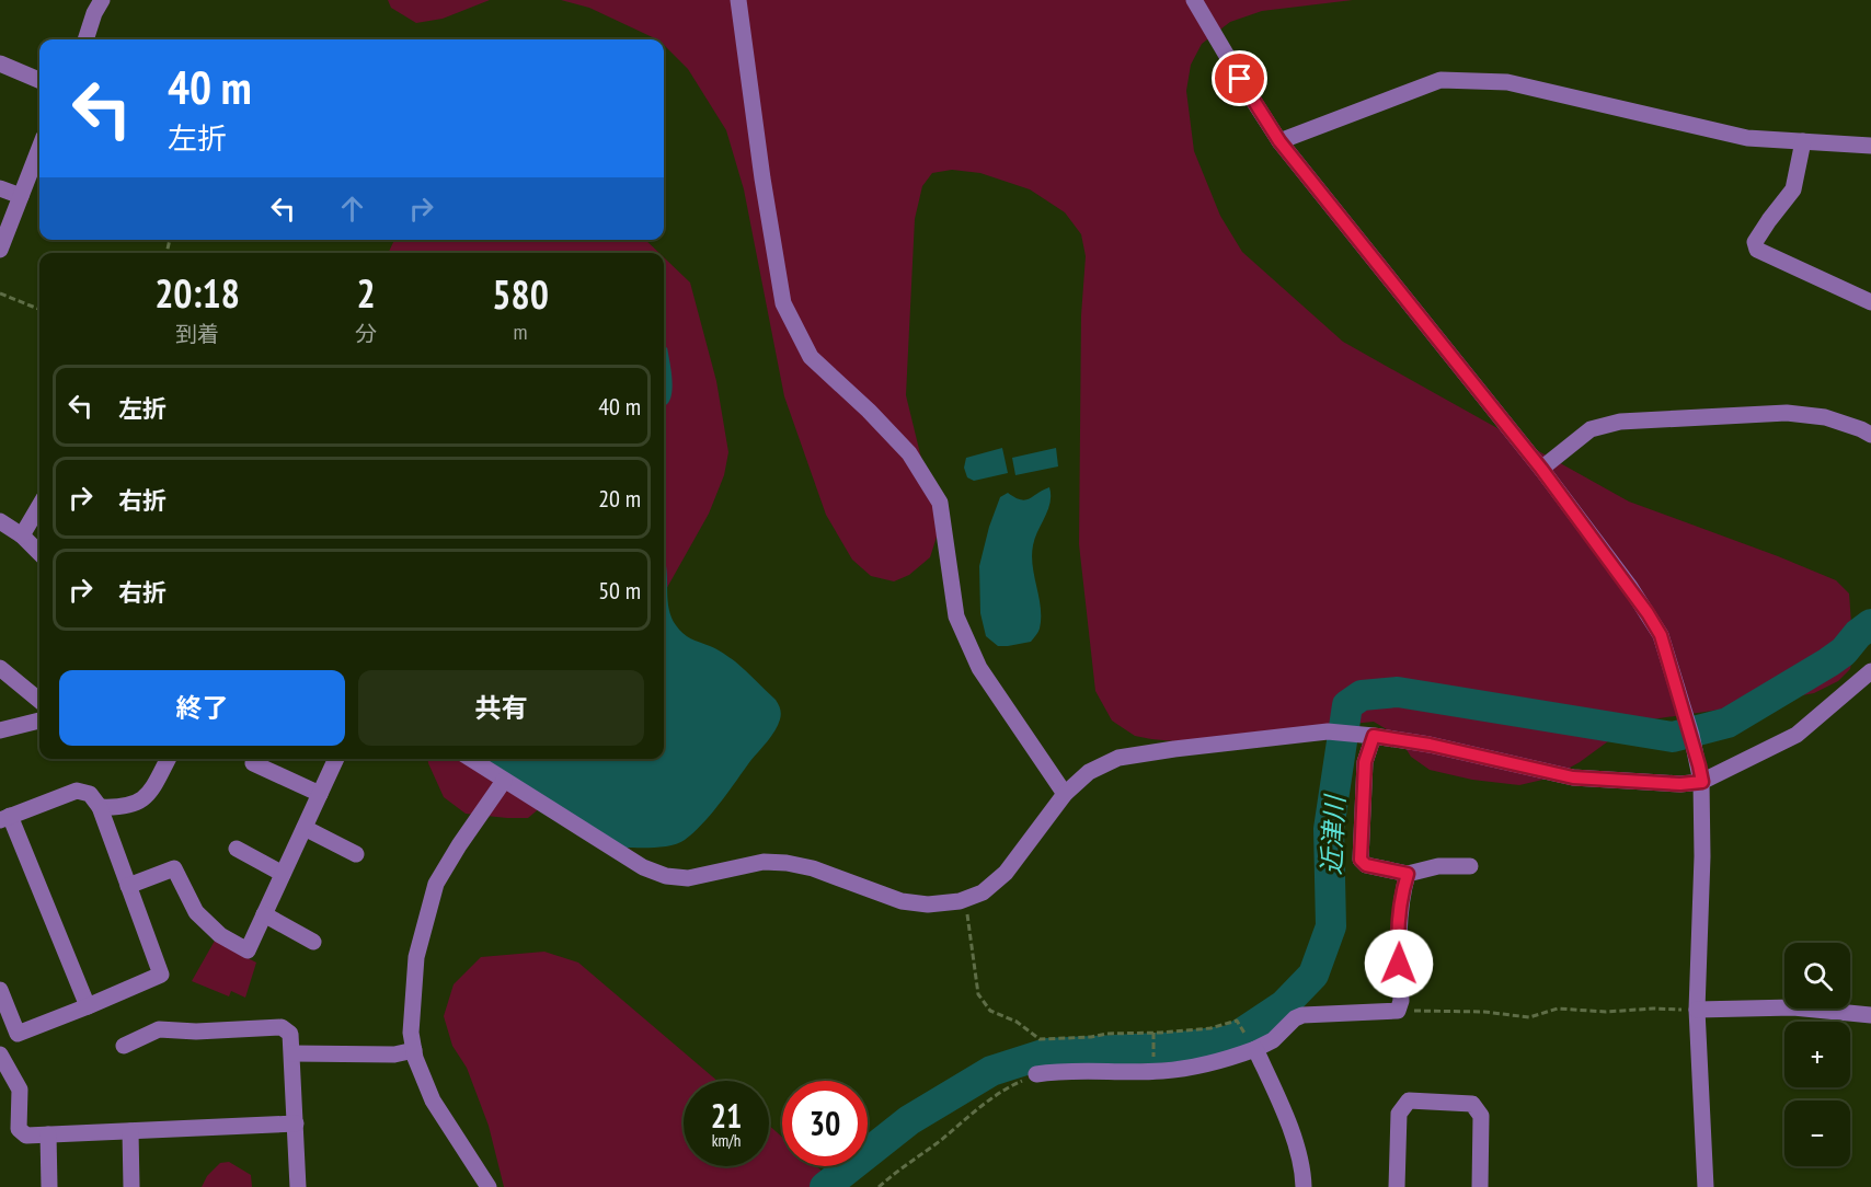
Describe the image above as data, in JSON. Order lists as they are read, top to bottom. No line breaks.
{"water":["近津川"],"page":{"turn":["40 m","左折"],"eta":["20:18","到着","2","分","580","m"],"list":[{"name":"左折","value":"40 m"},{"name":"右折","value":"20 m"},{"name":"右折","value":"50 m"}],"buttons":["終了","共有"],"map_buttons":["+","−"],"speed":"21 km/h","limit":"30"}}
